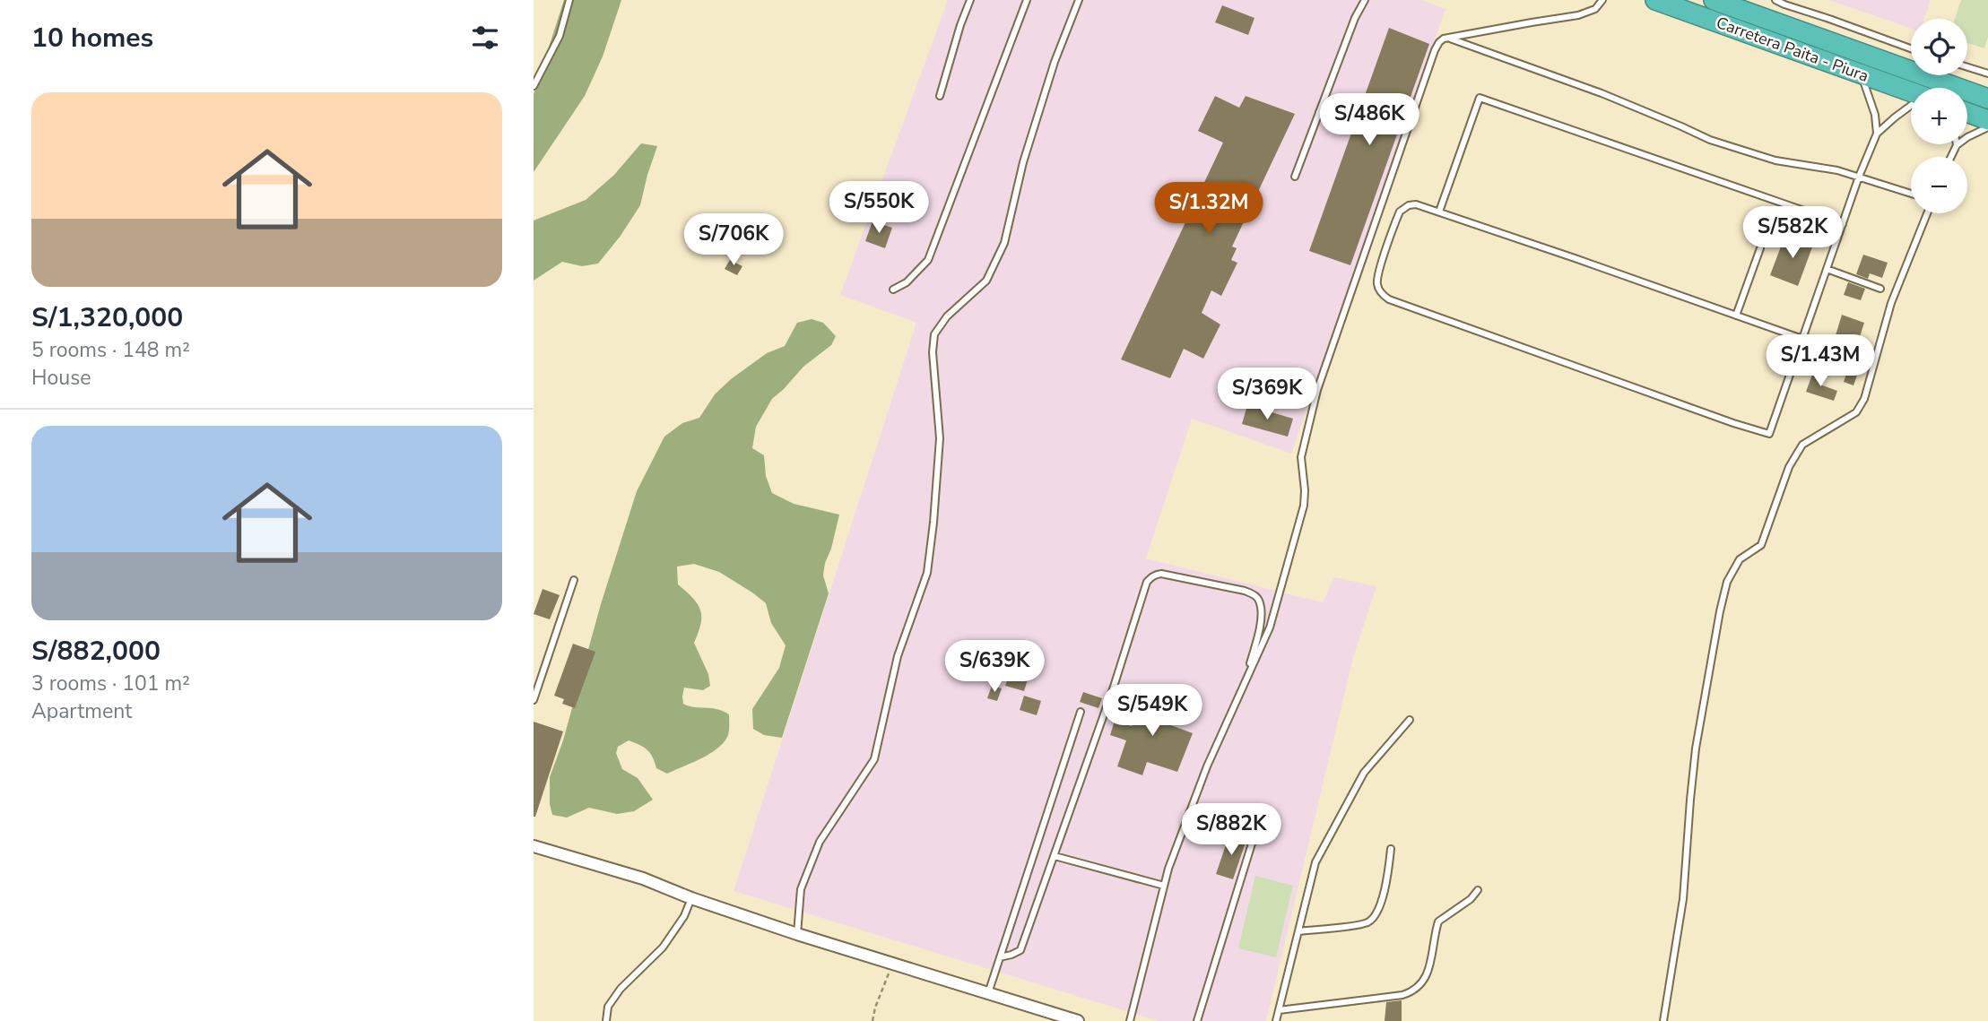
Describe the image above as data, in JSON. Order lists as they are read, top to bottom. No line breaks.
{"streets":{"highway":["Carretera Paita - Piura"]},"page":{"heading":"10 homes","map_buttons":["+","−"],"list":[{"name":"S/1,320,000","note":"5 rooms · 148 m² · House"},{"name":"S/882,000","note":"3 rooms · 101 m² · Apartment"}],"price":["S/486K","S/550K","S/1.32M","S/582K","S/706K","S/1.43M","S/369K","S/639K","S/549K","S/882K"]}}
